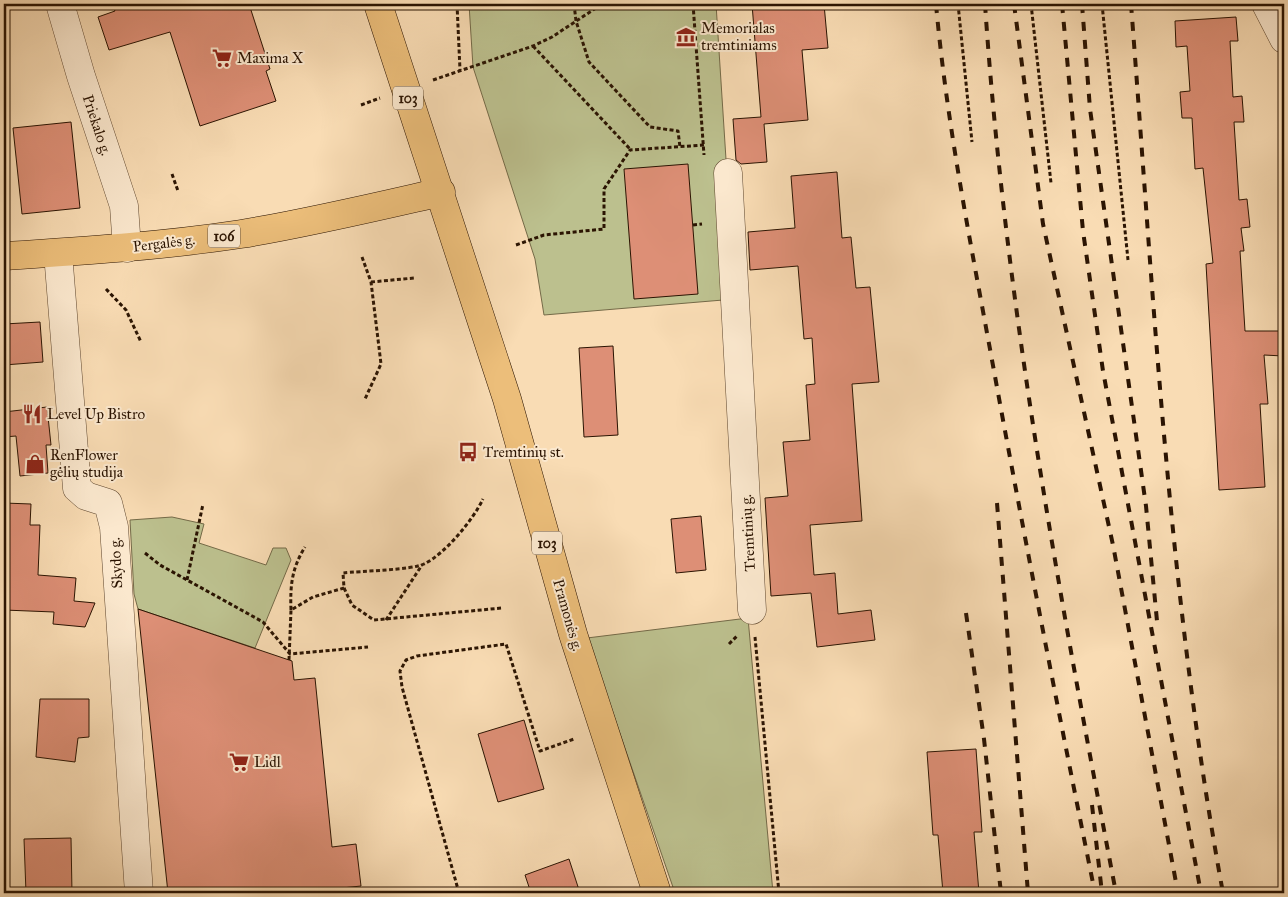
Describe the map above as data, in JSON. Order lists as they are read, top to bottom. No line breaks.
{"streets":{"main road":["103","106","Pergalės g.","Pramonės g."],"street":["Priekalo g.","Tremtinių g.","Skydo g."]},"crossings":[["103","Pergalės g."],["103","Pramonės g."],["Priekalo g.","Pergalės g."],["Pergalės g.","Skydo g."],["Pergalės g.","Pramonės g."]],"places":{"museum":["Memorialas tremtiniams"],"supermarket":["Maxima X","Lidl"],"restaurant":["Level Up Bistro"],"bus stop":["Tremtinių st."],"shop":["RenFlower gėlių studija"]}}
